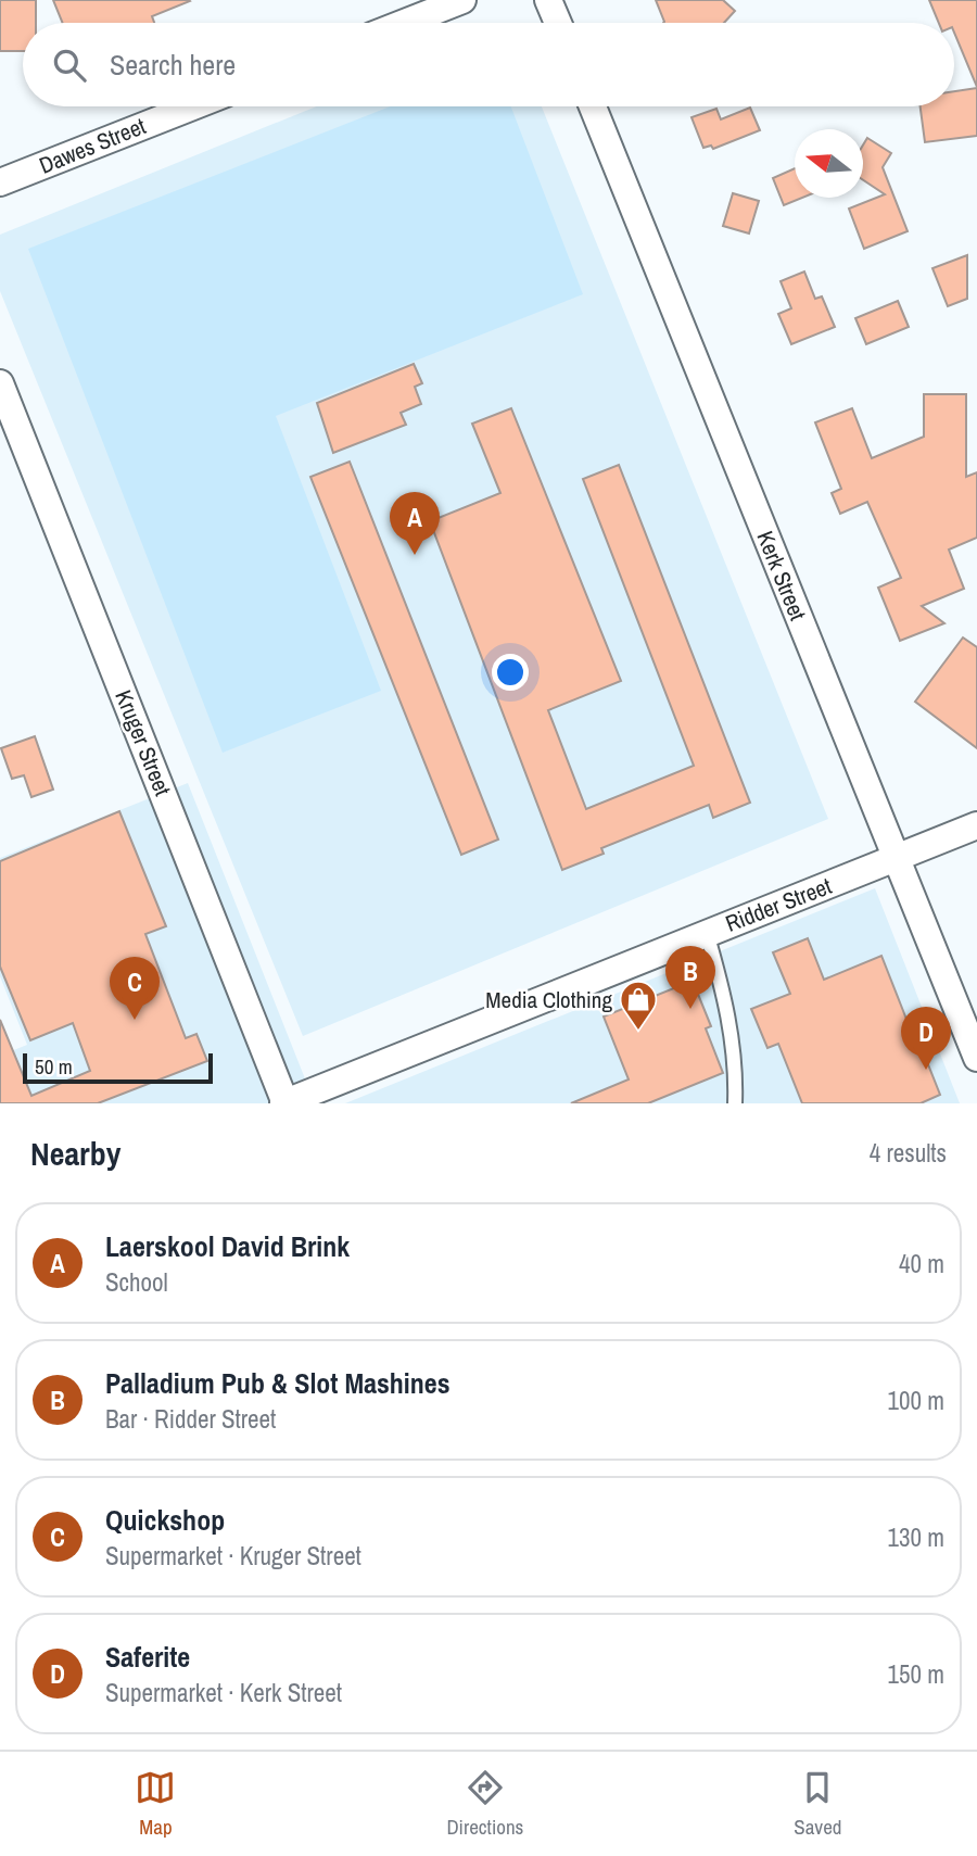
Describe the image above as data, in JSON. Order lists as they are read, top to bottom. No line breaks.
{"streets":{"street":["Dawes Street","Kerk Street","Kruger Street","Ridder Street"]},"crossings":[["Kerk Street","Ridder Street"],["Kruger Street","Ridder Street"]],"places":{"shop":["Media Clothing"]},"scale_bar":"50 m","north":"left","page":{"search":"Search here","pins":["A","B","C","D"],"scale":"50 m","heading":["Nearby","4 results"],"list":[{"mark":"A","name":"Laerskool David Brink","note":"School","value":"40 m"},{"mark":"B","name":"Palladium Pub & Slot Mashines","note":"Bar · Ridder Street","value":"100 m"},{"mark":"C","name":"Quickshop","note":"Supermarket · Kruger Street","value":"130 m"},{"mark":"D","name":"Saferite","note":"Supermarket · Kerk Street","value":"150 m"}],"nav":["Map","Directions","Saved"]}}
